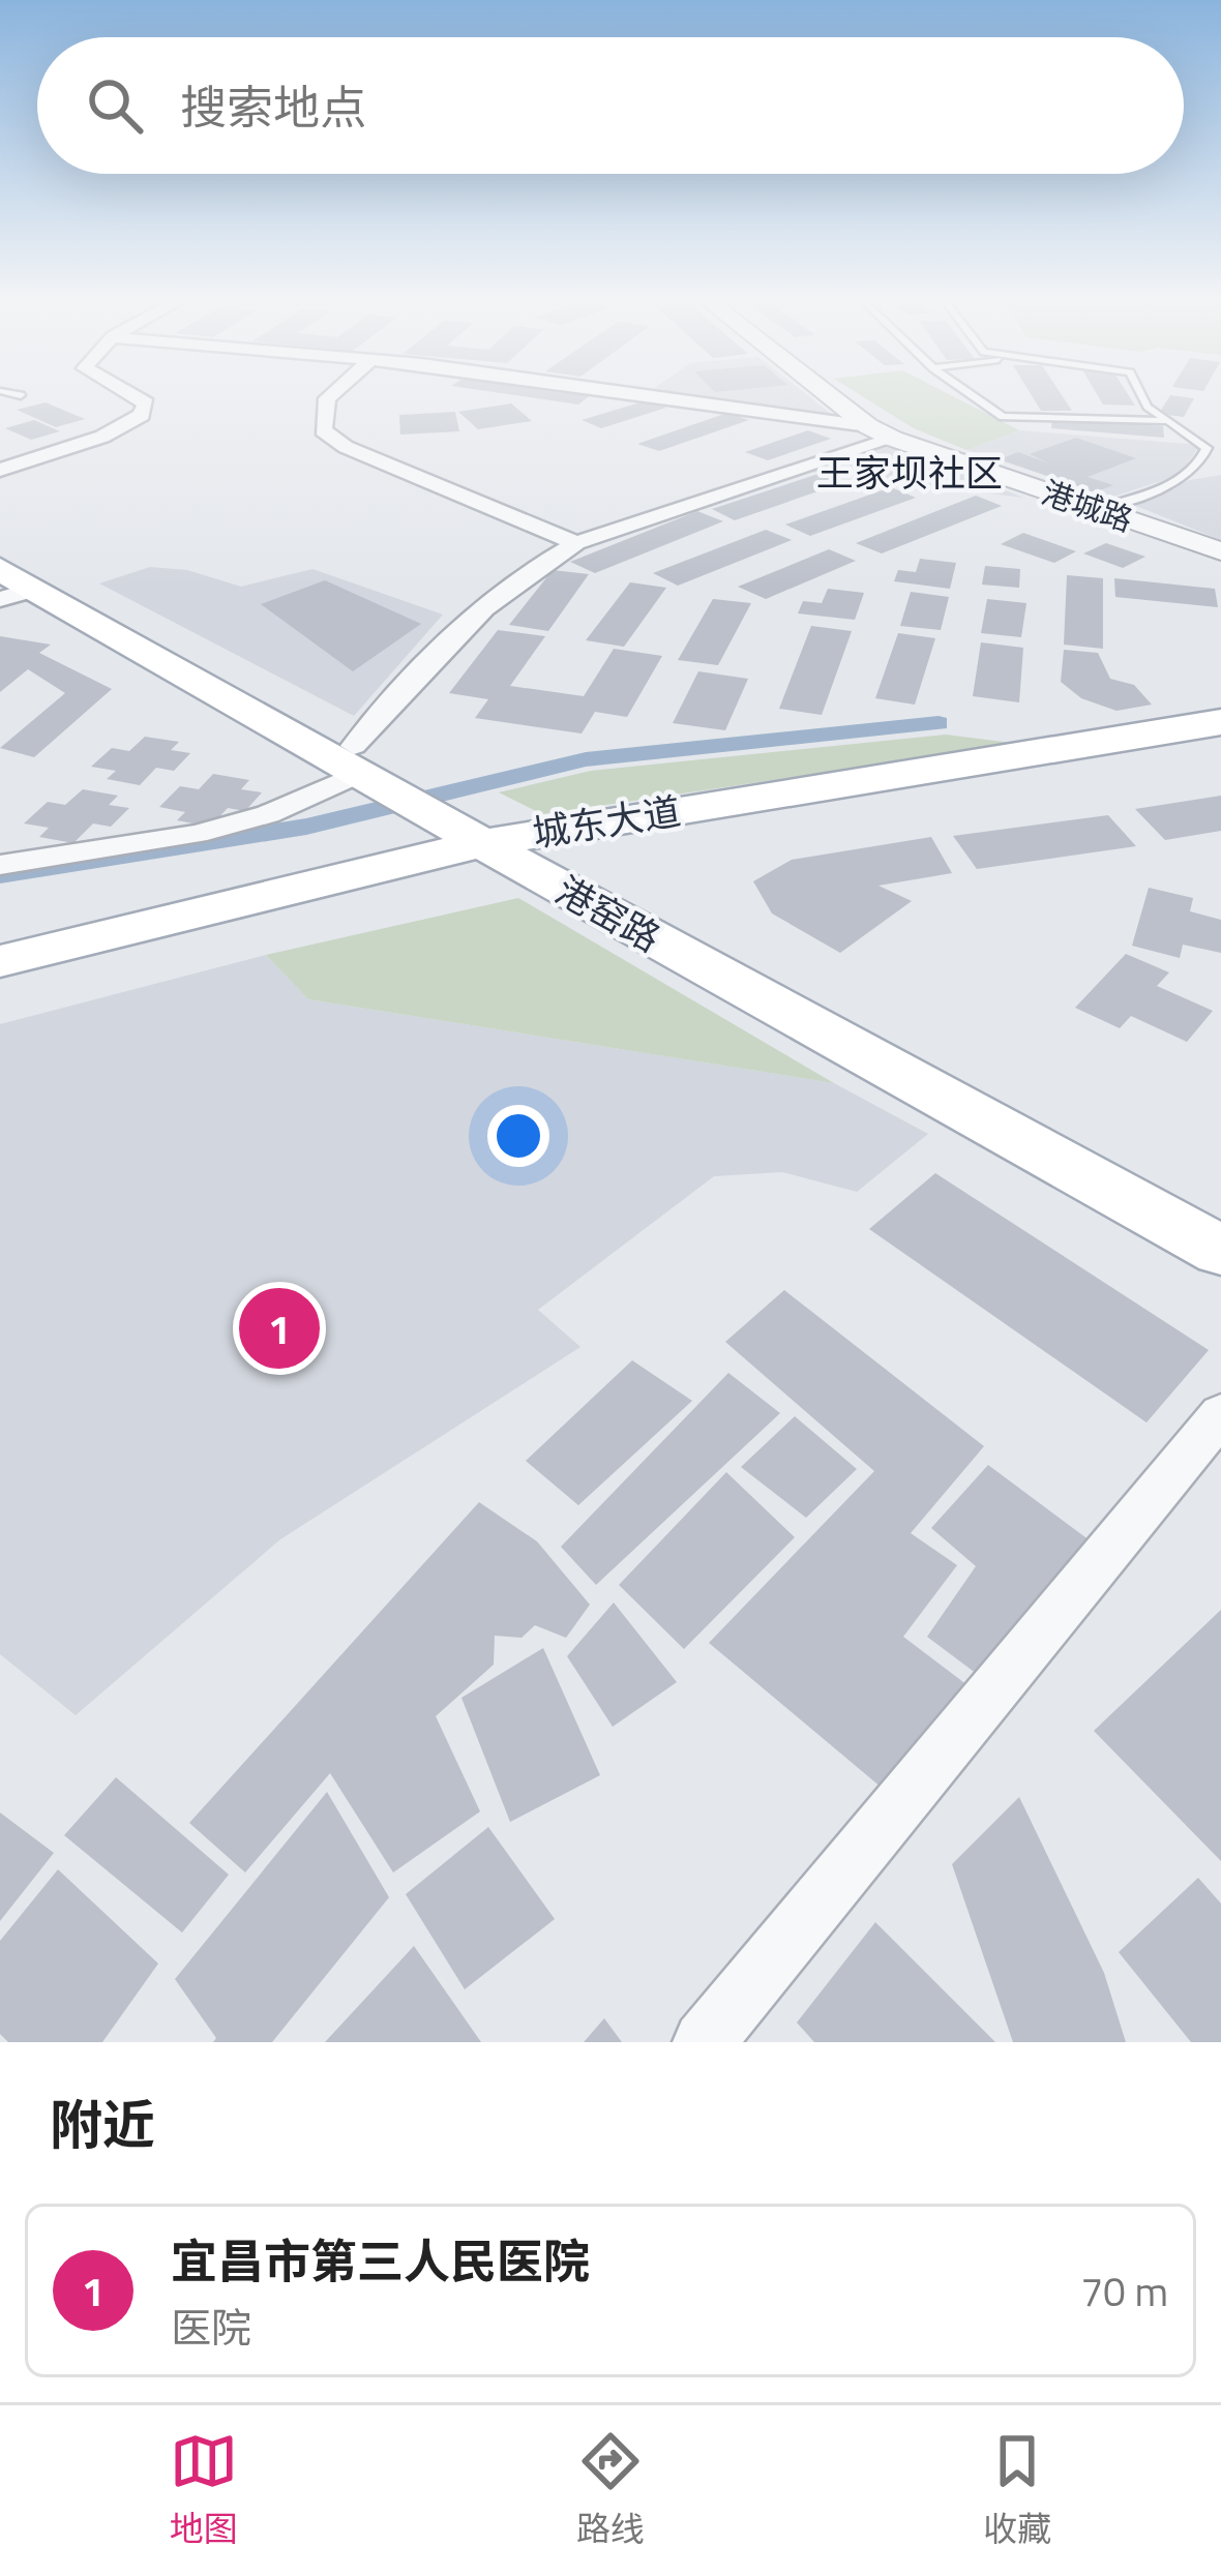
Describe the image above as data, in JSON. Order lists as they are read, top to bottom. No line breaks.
{"streets":{"main road":["城东大道","港窑路"],"street":["港城路"]},"crossings":[["城东大道","港窑路"]],"districts":["王家坝社区"],"page":{"search":"搜索地点","pins":"1","heading":"附近","list":[{"mark":"1","name":"宜昌市第三人民医院","note":"医院","value":"70 m"}],"nav":["地图","路线","收藏"]}}
